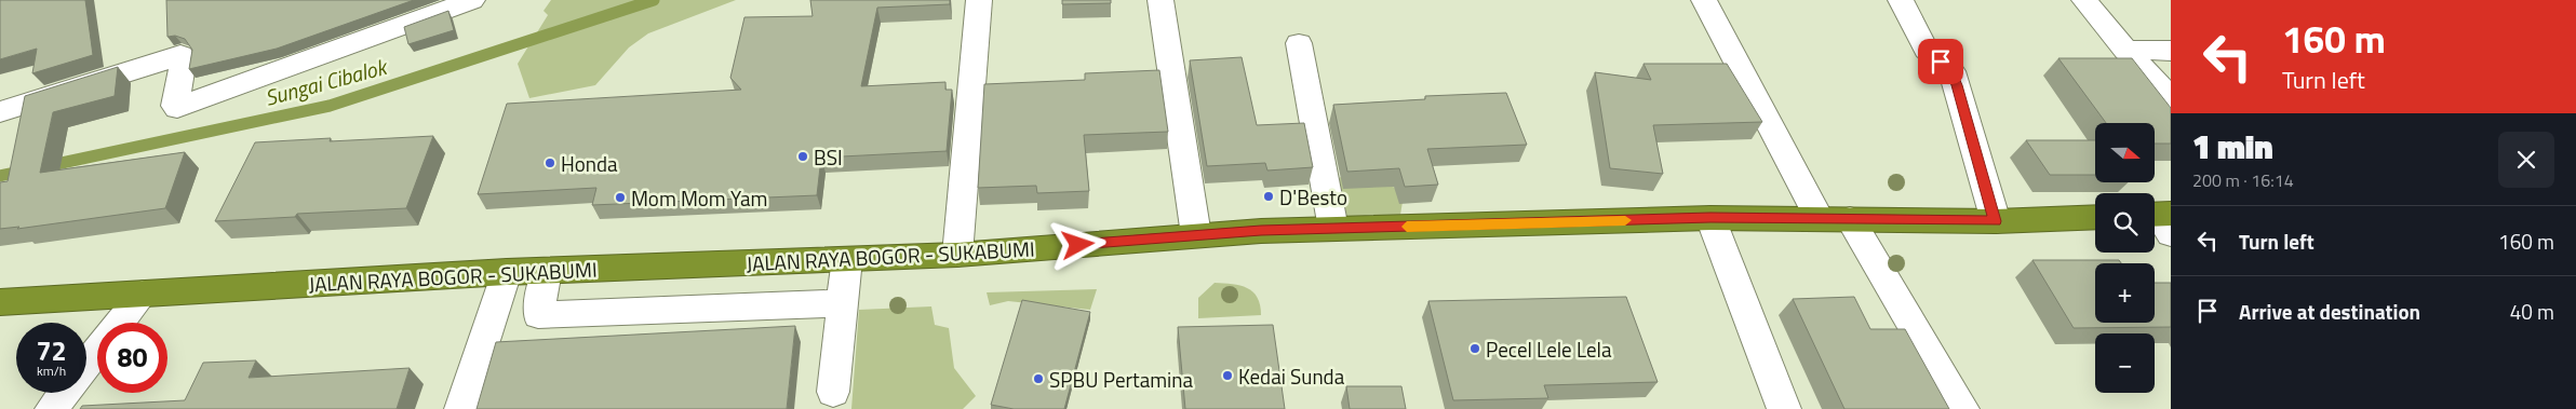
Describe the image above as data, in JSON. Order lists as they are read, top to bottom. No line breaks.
{"streets":{"highway":["JALAN RAYA BOGOR - SUKABUMI"]},"water":["Sungai Cibalok"],"places":["BSI","Honda","D'Besto","Mom Mom Yam","Pecel Lele Lela","Kedai Sunda","SPBU Pertamina"],"north":"right","page":{"turn":["160 m","Turn left"],"heading":["1 min","200 m · 16:14"],"map_buttons":["+","−"],"list":[{"name":"Turn left","value":"160 m"},{"name":"Arrive at destination","value":"40 m"}],"speed":"72 km/h","limit":"80"}}
